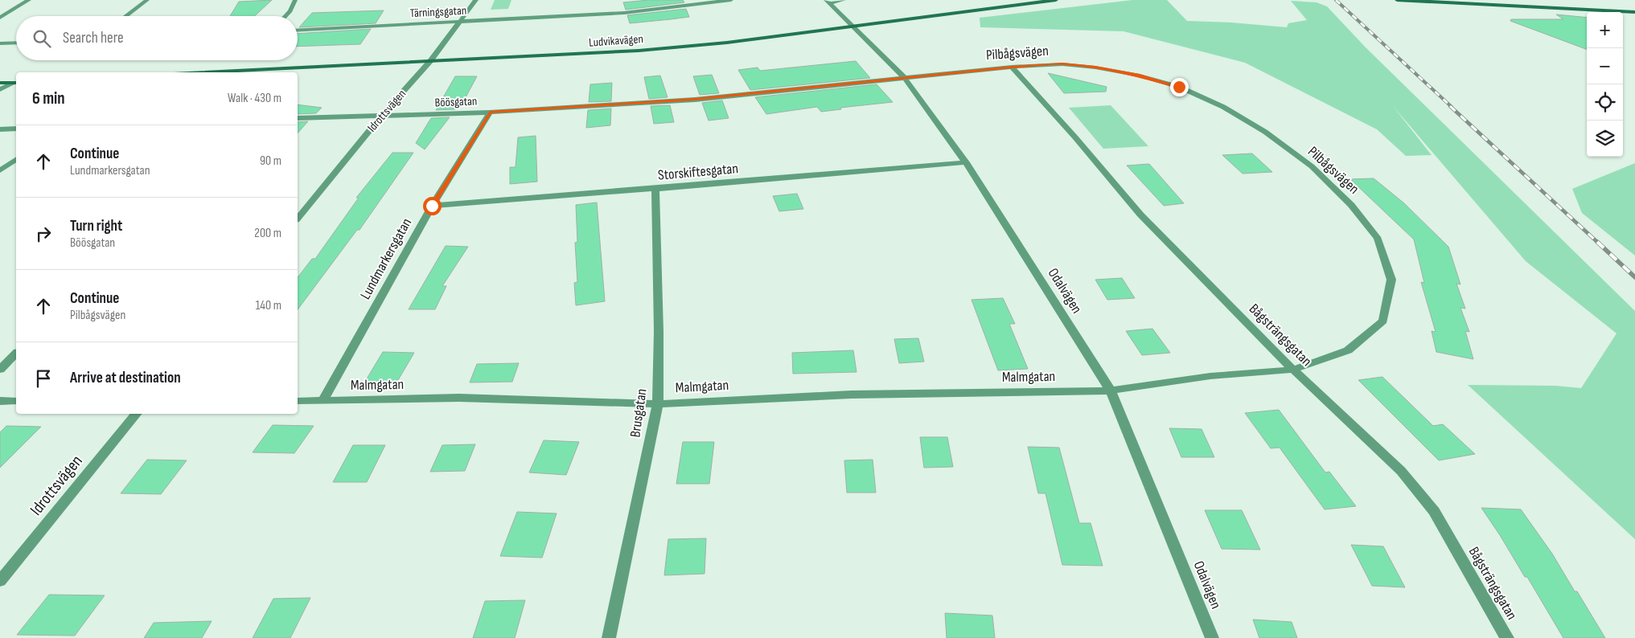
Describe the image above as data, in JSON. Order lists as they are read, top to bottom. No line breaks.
{"streets":{"street":["Tärningsgatan","Ludvikavägen","Pilbågsvägen","Böösgatan","Idrottsvägen","Storskiftesgatan","Lundmarkersgatan","Odalvägen","Bågsträngsgatan","Malmgatan","Brusgatan"]},"crossings":[["Tärningsgatan","Idrottsvägen"],["Ludvikavägen","Idrottsvägen"],["Ludvikavägen","Odalvägen"],["Pilbågsvägen","Böösgatan"],["Pilbågsvägen","Odalvägen"],["Pilbågsvägen","Bågsträngsgatan"],["Pilbågsvägen","Malmgatan"],["Böösgatan","Idrottsvägen"],["Böösgatan","Lundmarkersgatan"],["Böösgatan","Odalvägen"],["Storskiftesgatan","Lundmarkersgatan"],["Storskiftesgatan","Odalvägen"],["Storskiftesgatan","Brusgatan"],["Lundmarkersgatan","Malmgatan"],["Odalvägen","Malmgatan"],["Malmgatan","Brusgatan"]],"page":{"map_buttons":["+","−"],"search":"Search here","heading":["6 min","Walk · 430 m"],"list":[["Continue","Lundmarkersgatan","90 m"],["Turn right","Böösgatan","200 m"],["Continue","Pilbågsvägen","140 m"],"Arrive at destination"]}}
